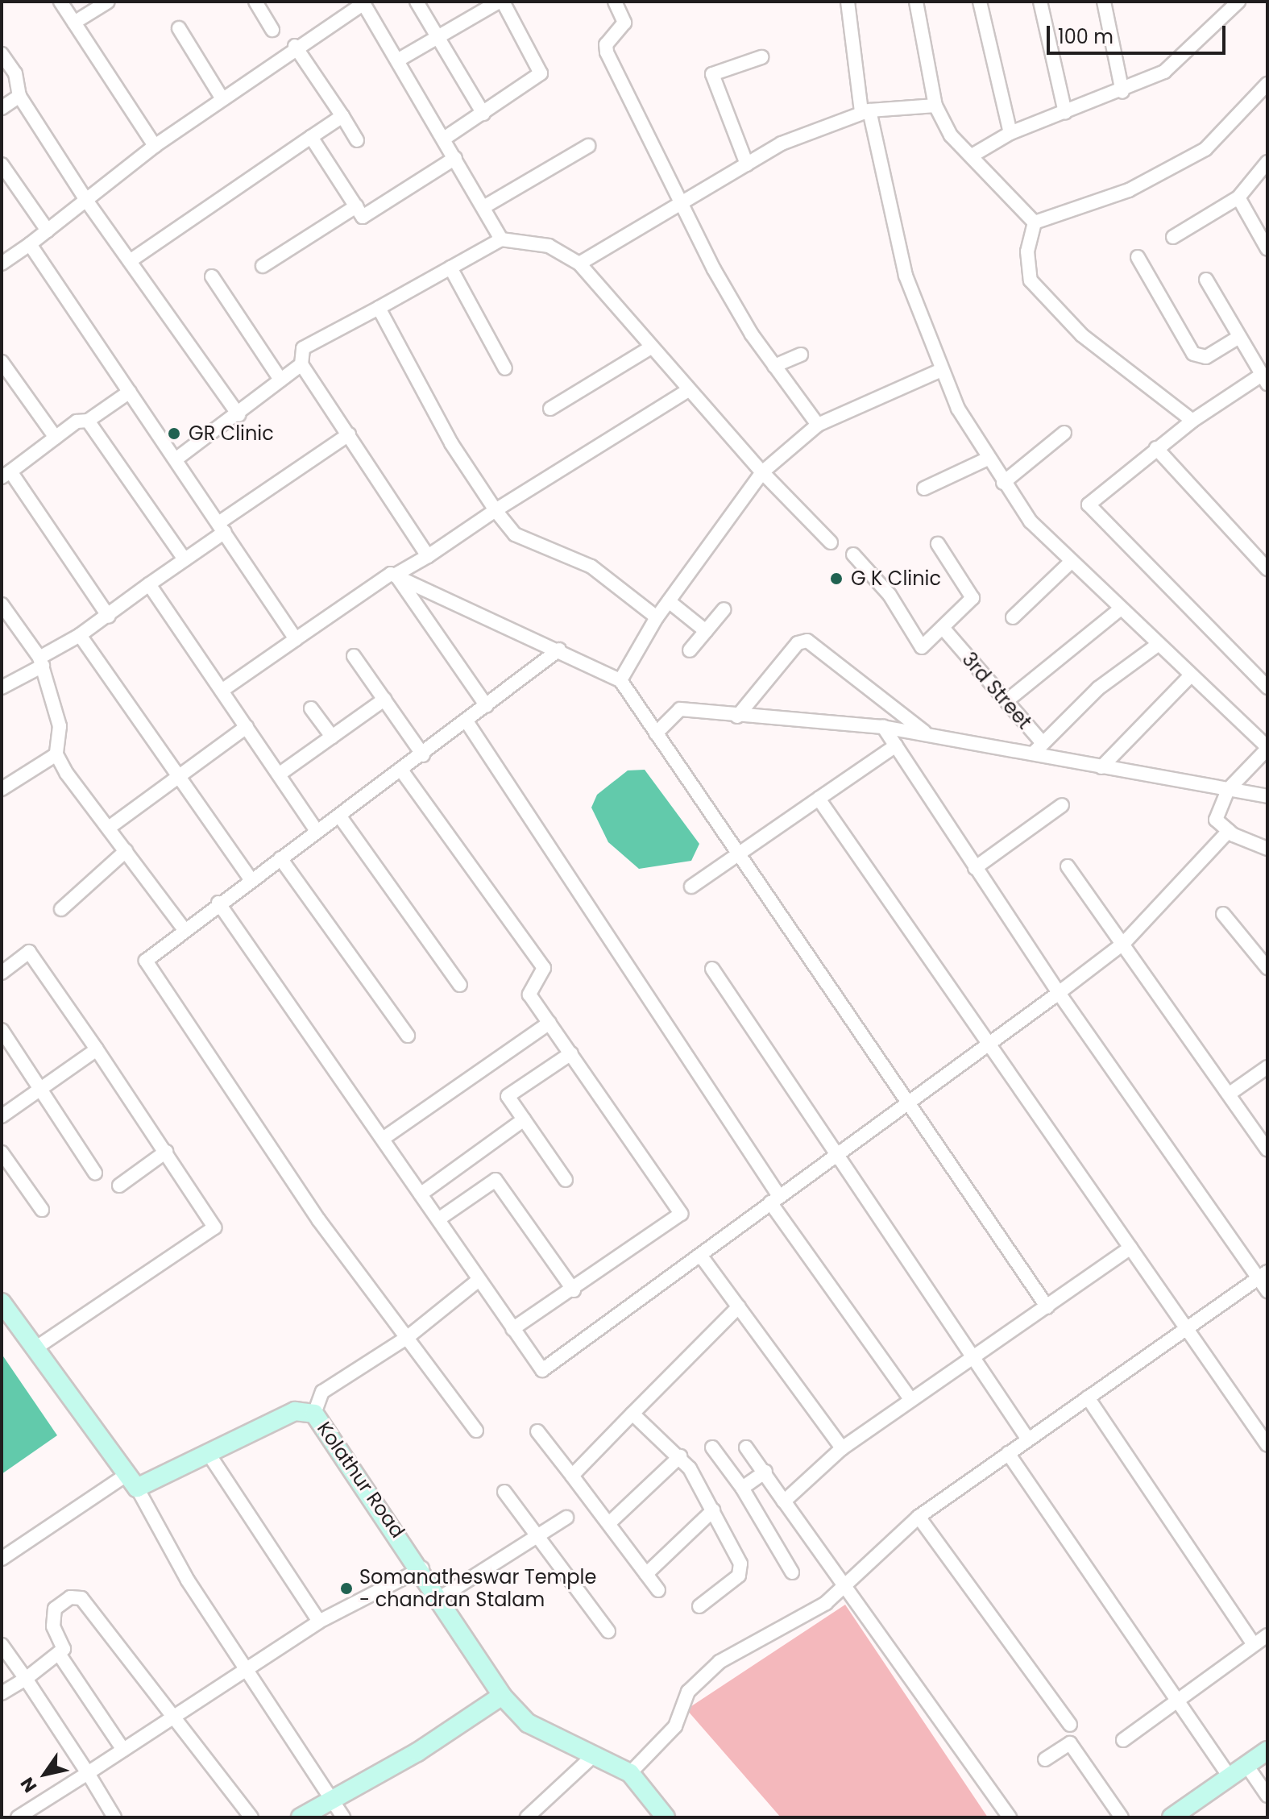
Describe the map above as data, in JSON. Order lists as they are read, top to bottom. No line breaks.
{"streets":{"main road":["Kolathur Road"],"street":["3rd Street"]},"places":["GR Clinic","G K Clinic","Somanatheswar Temple - chandran Stalam"],"scale_bar":"100 m","north":"bottom left"}
